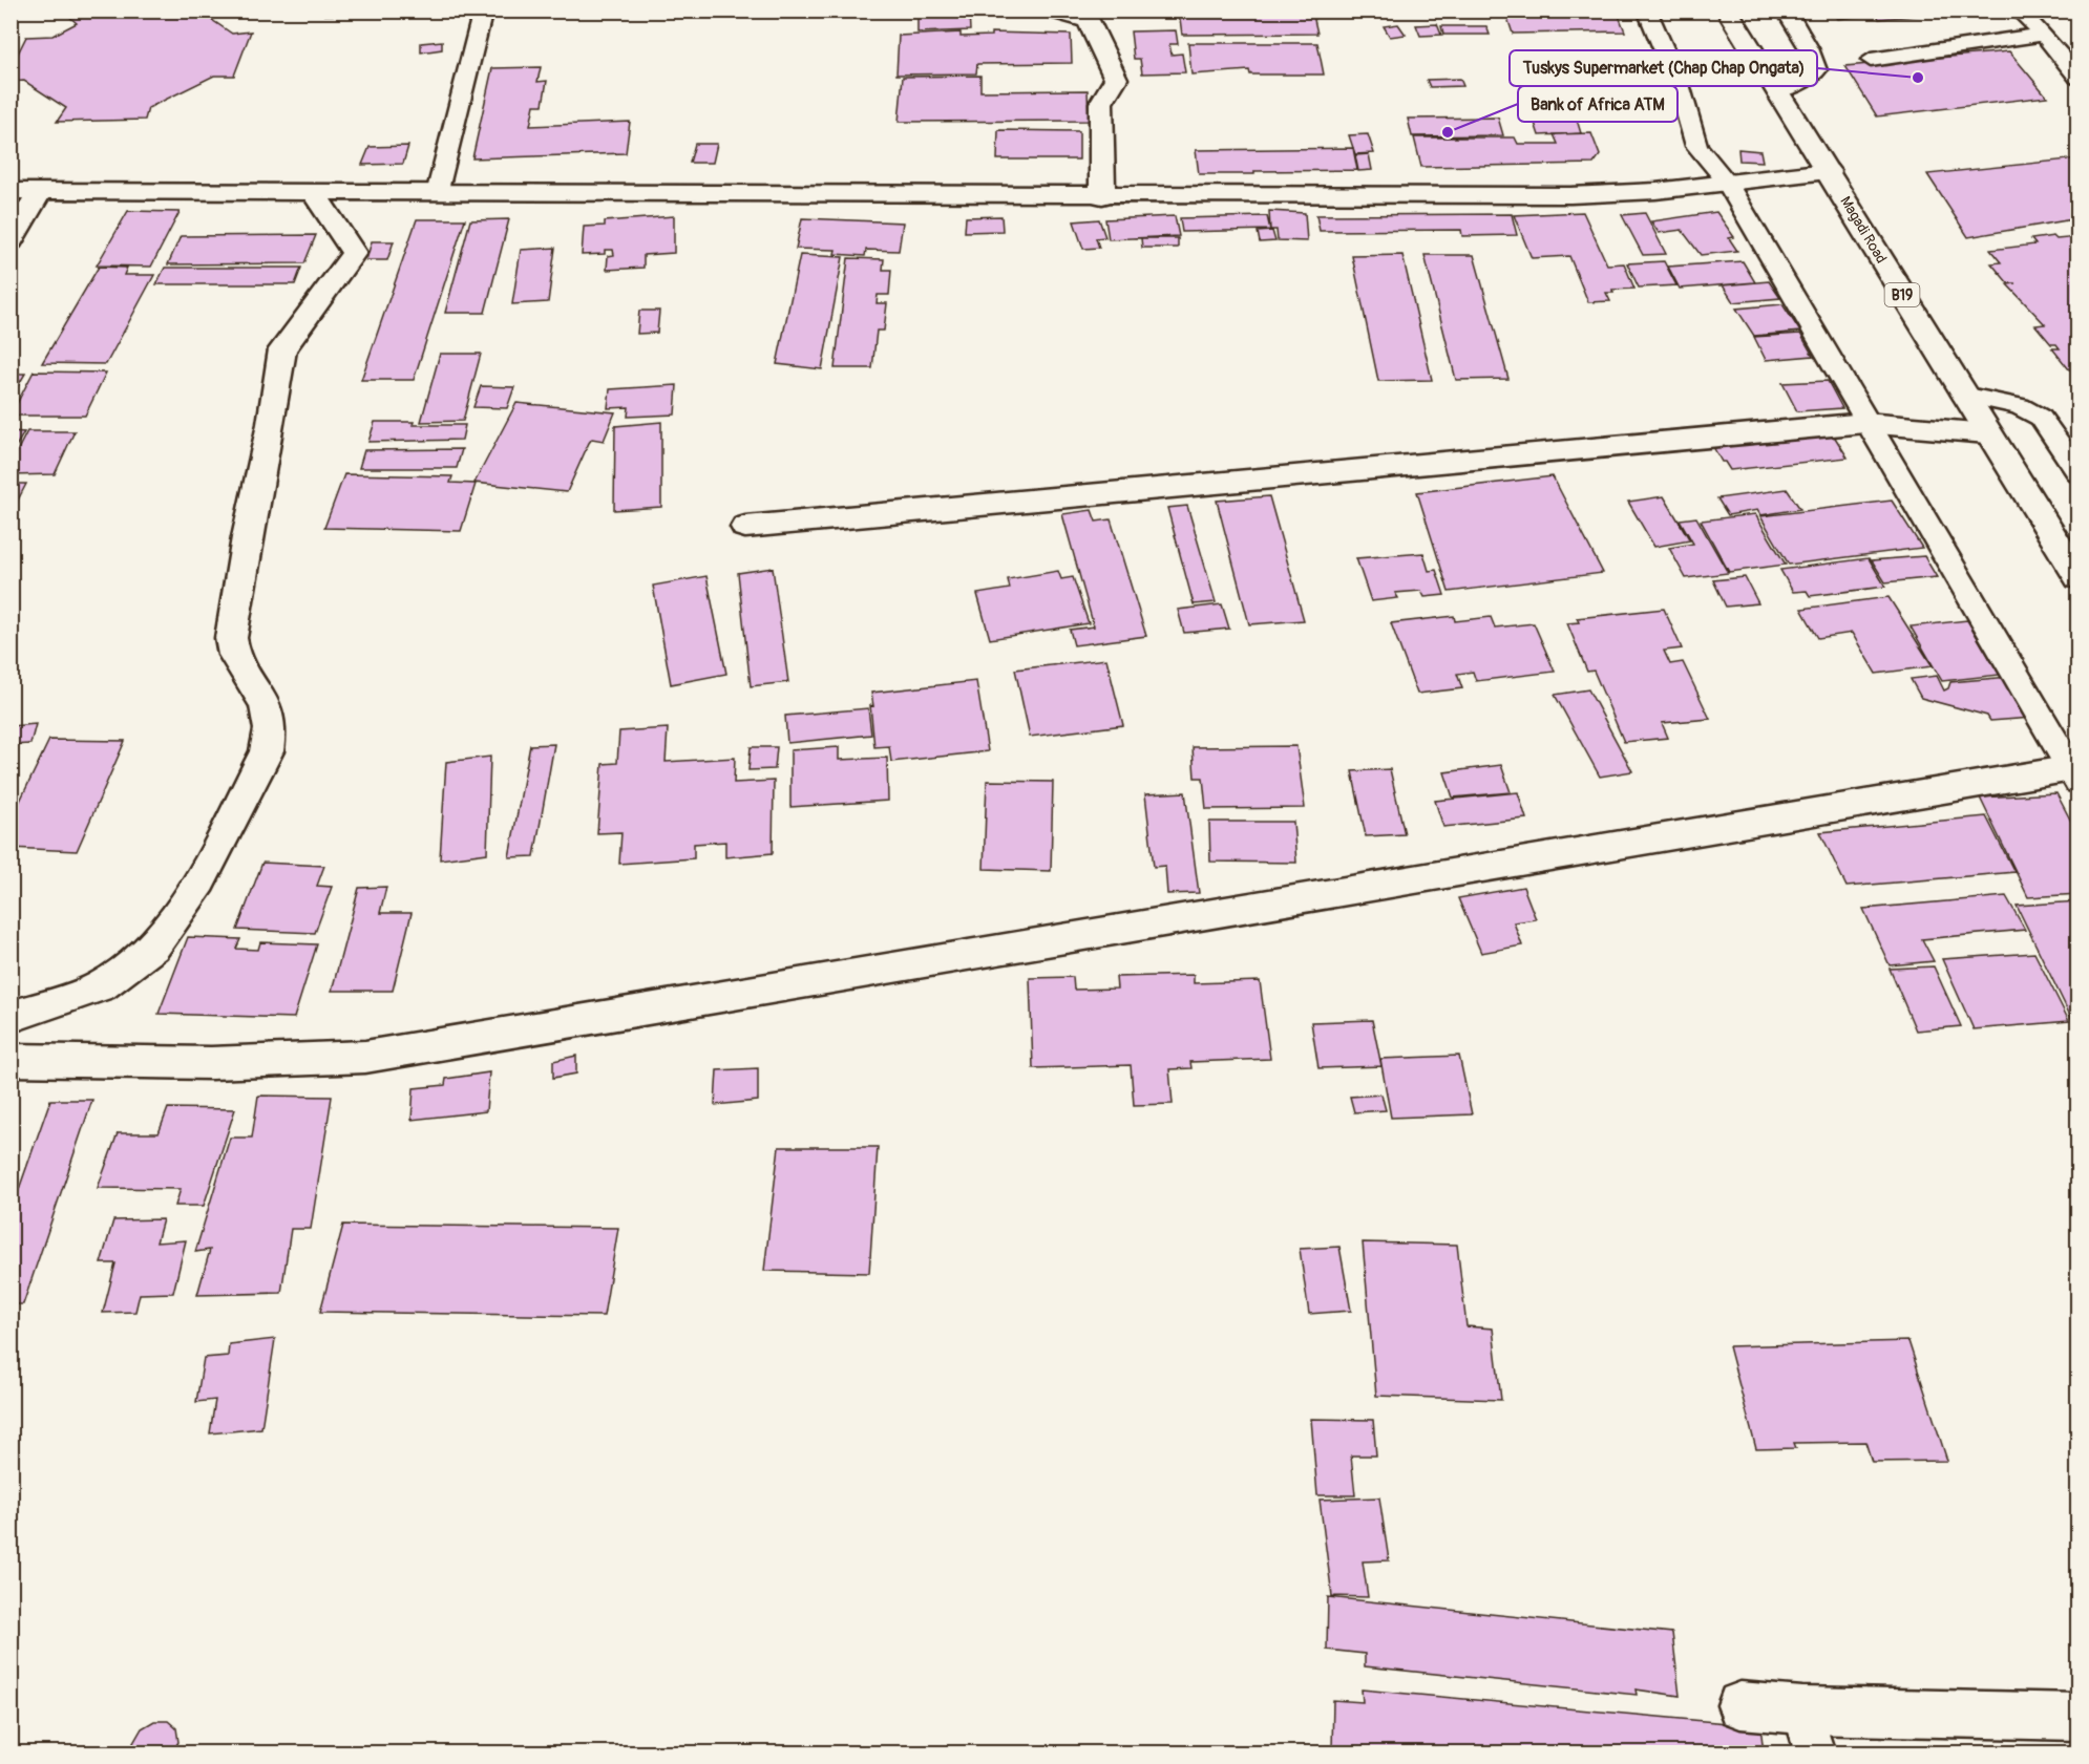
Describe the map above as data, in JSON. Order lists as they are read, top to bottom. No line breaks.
{"streets":{"main road":["Magadi Road","B19"]},"places":["Tuskys Supermarket (Chap Chap Ongata)","Bank of Africa ATM"]}
